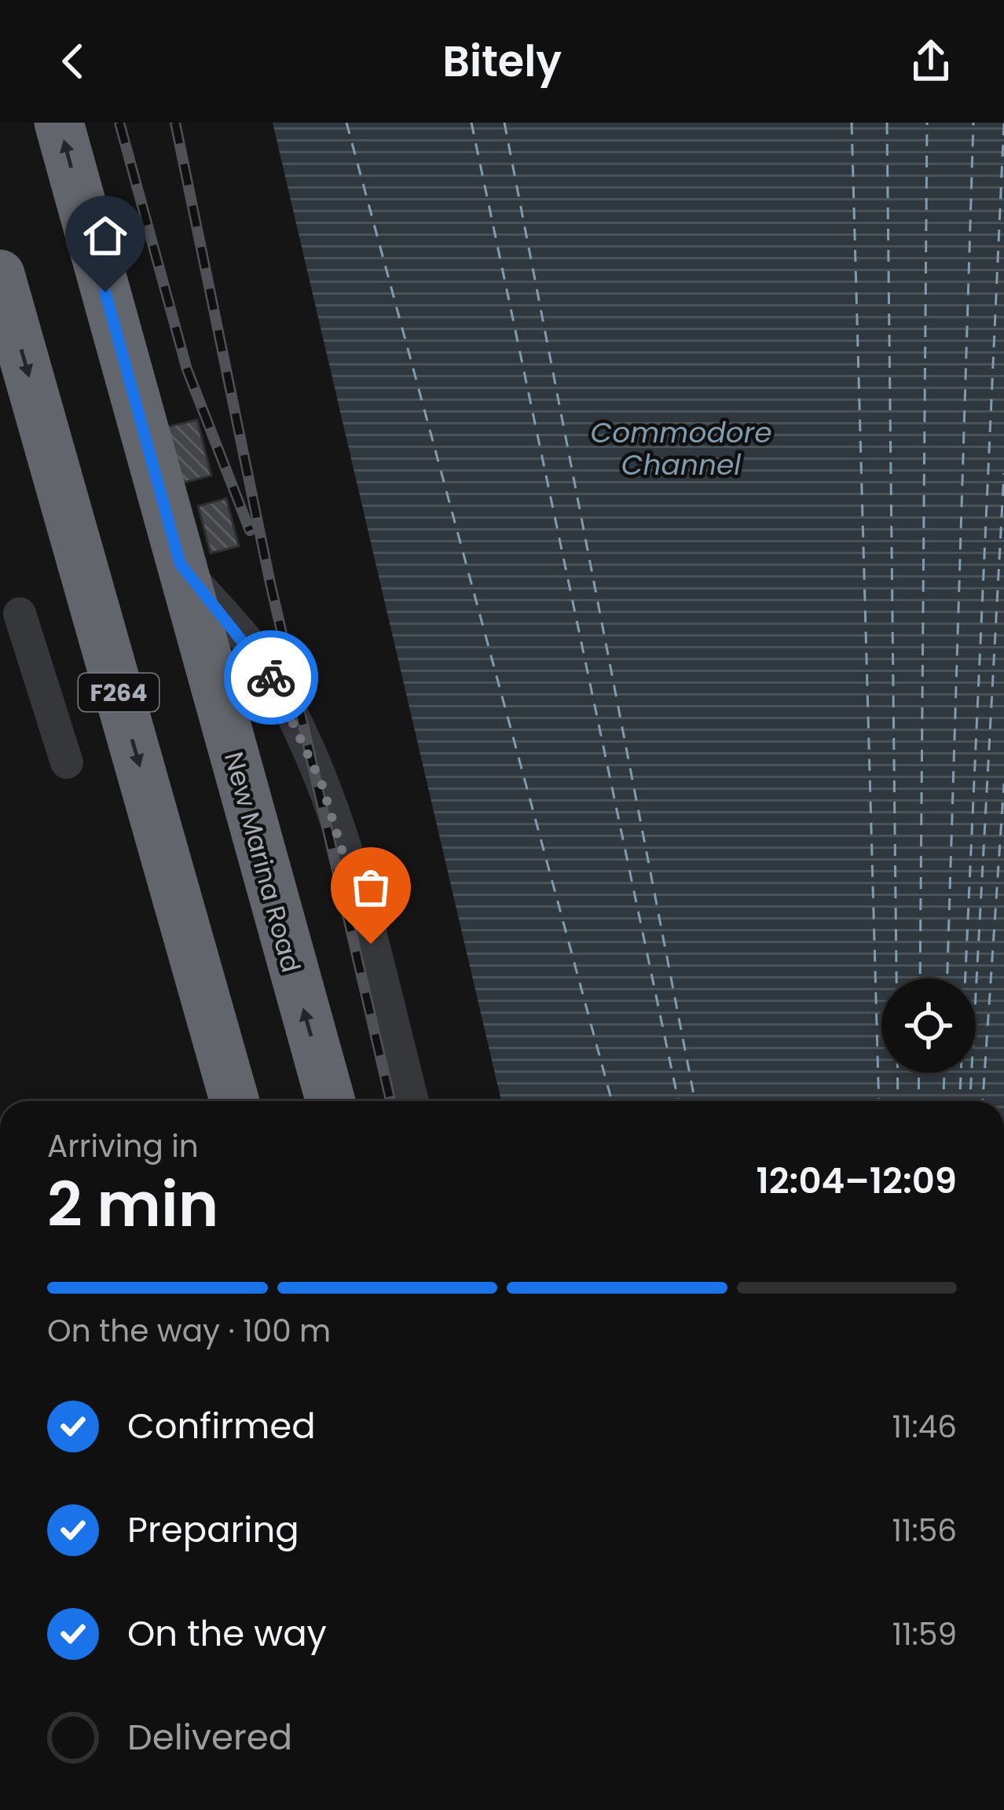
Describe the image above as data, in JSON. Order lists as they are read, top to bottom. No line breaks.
{"streets":{"highway":["F264","New Marina Road"]},"water":["Commodore Channel"],"page":{"header":"Bitely","heading":["2 min","Arriving in","12:04–12:09"],"bar":"On the way · 100 m","list":[["Confirmed","11:46"],["Preparing","11:56"],["On the way","11:59"],"Delivered"]}}
